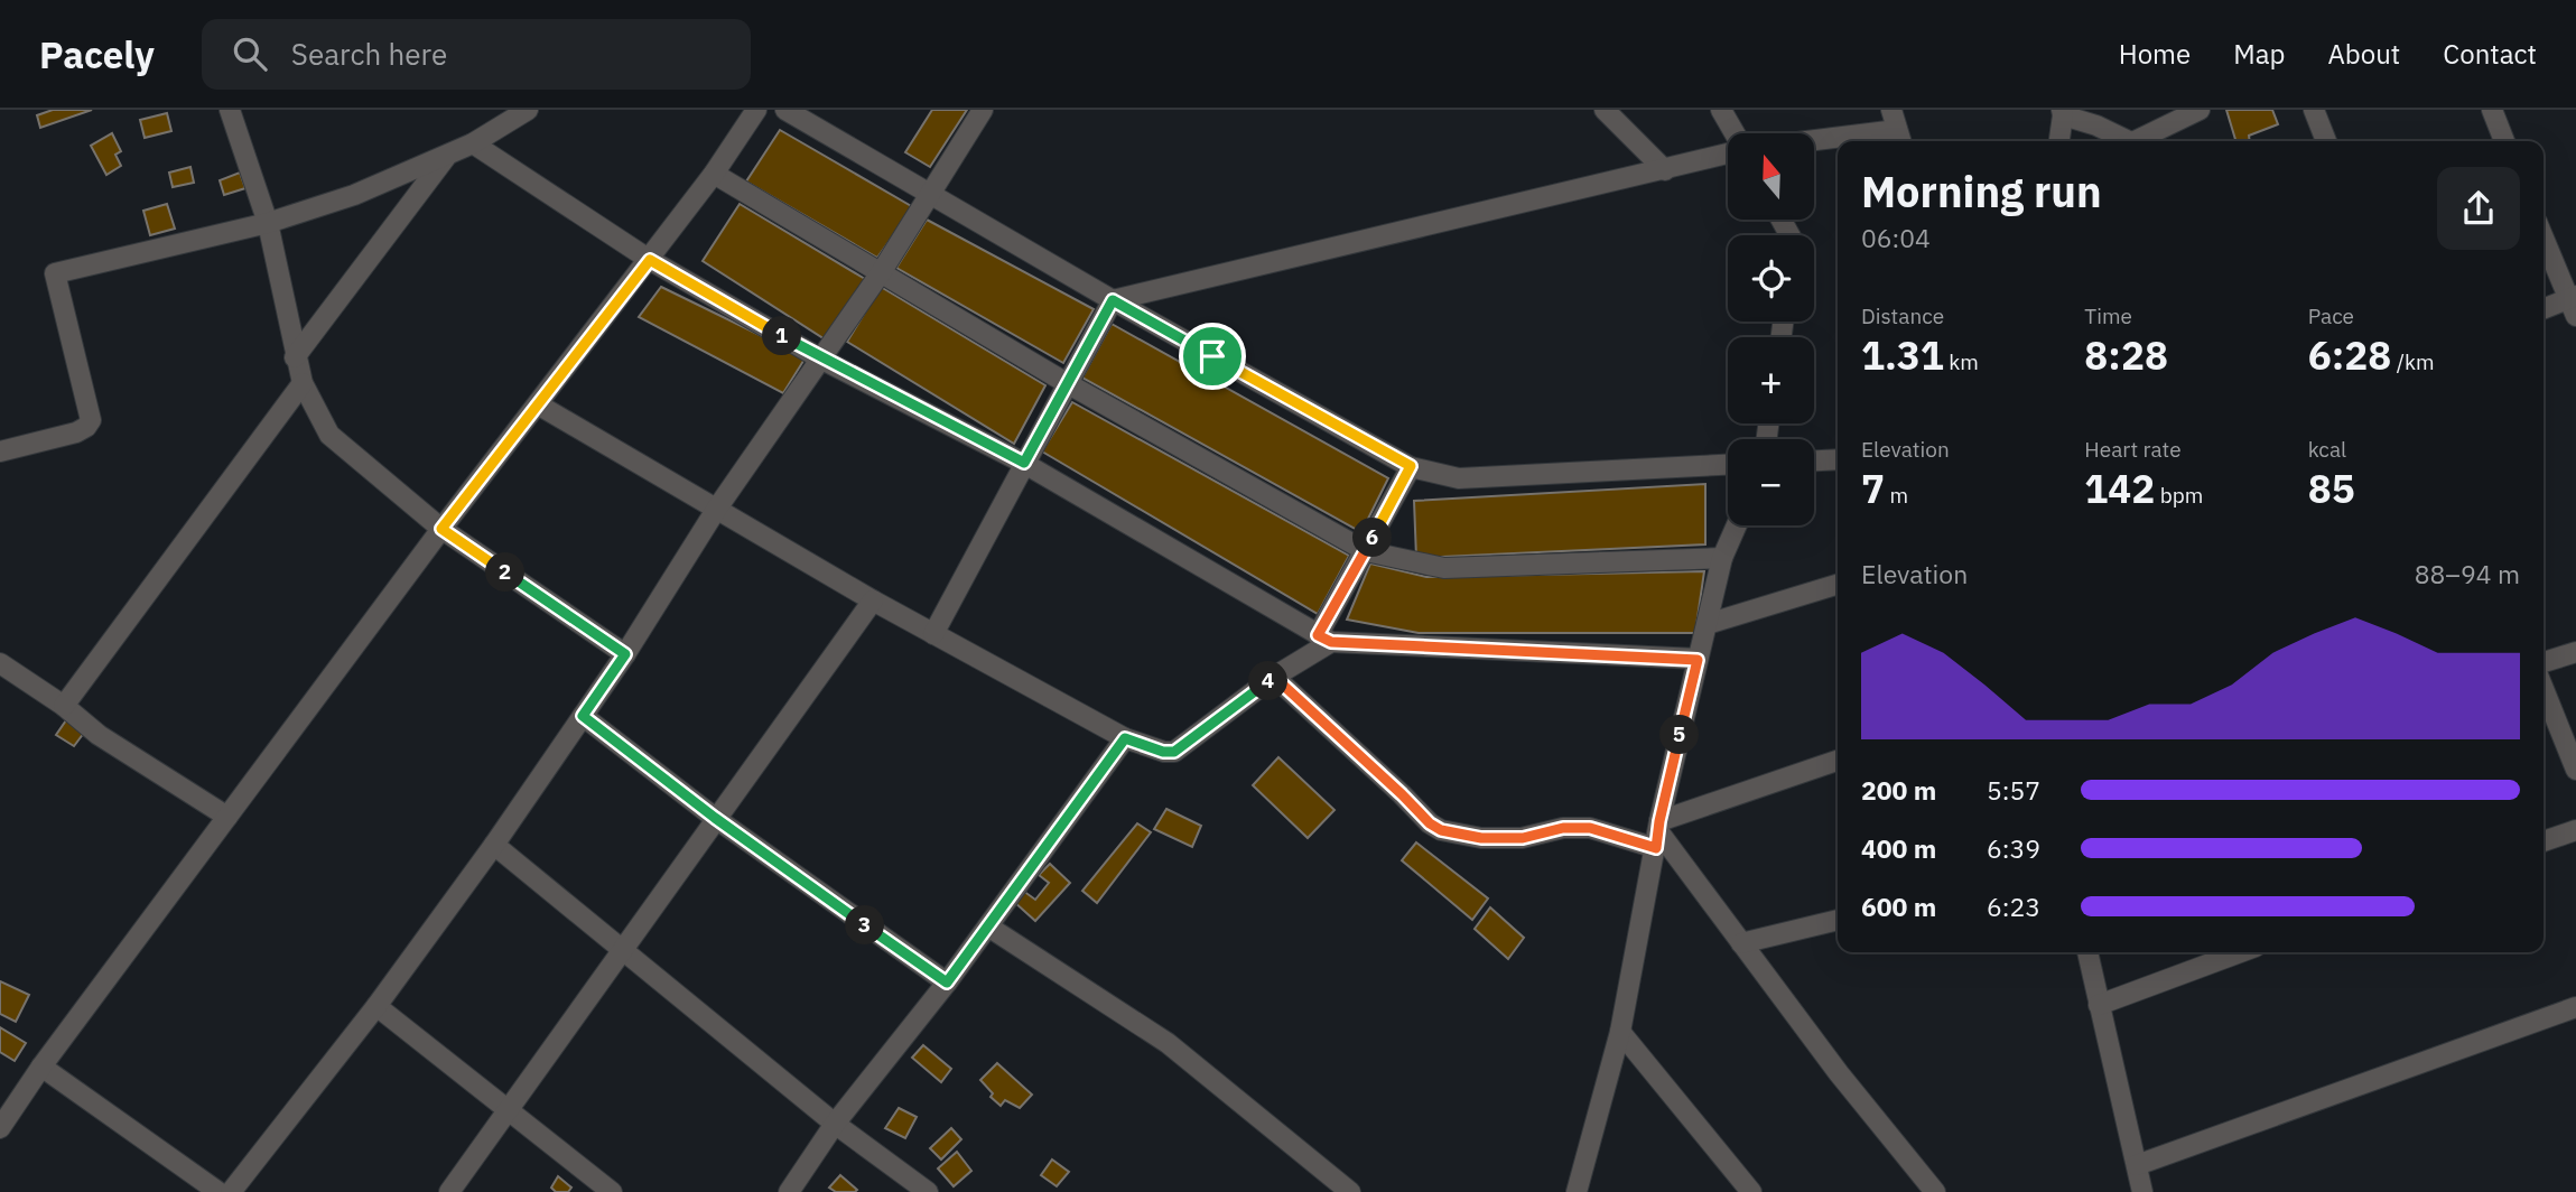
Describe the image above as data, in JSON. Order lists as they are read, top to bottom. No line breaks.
{"north":"top","page":{"header":"Pacely","search":"Search here","nav":["Home","Map","About","Contact"],"map_buttons":["+","−"],"heading":["Morning run","06:04"],"stats":[["Distance","1.31 km"],["Time","8:28"],["Pace","6:28 /km"],["Elevation","7 m"],["Heart rate","142 bpm"],["kcal","85"]],"pins":["1","6","2","4","5","3"],"chart":["Elevation","88–94 m"],"list":[{"name":"200 m","note":"5:57"},{"name":"400 m","note":"6:39"},{"name":"600 m","note":"6:23"}]}}
